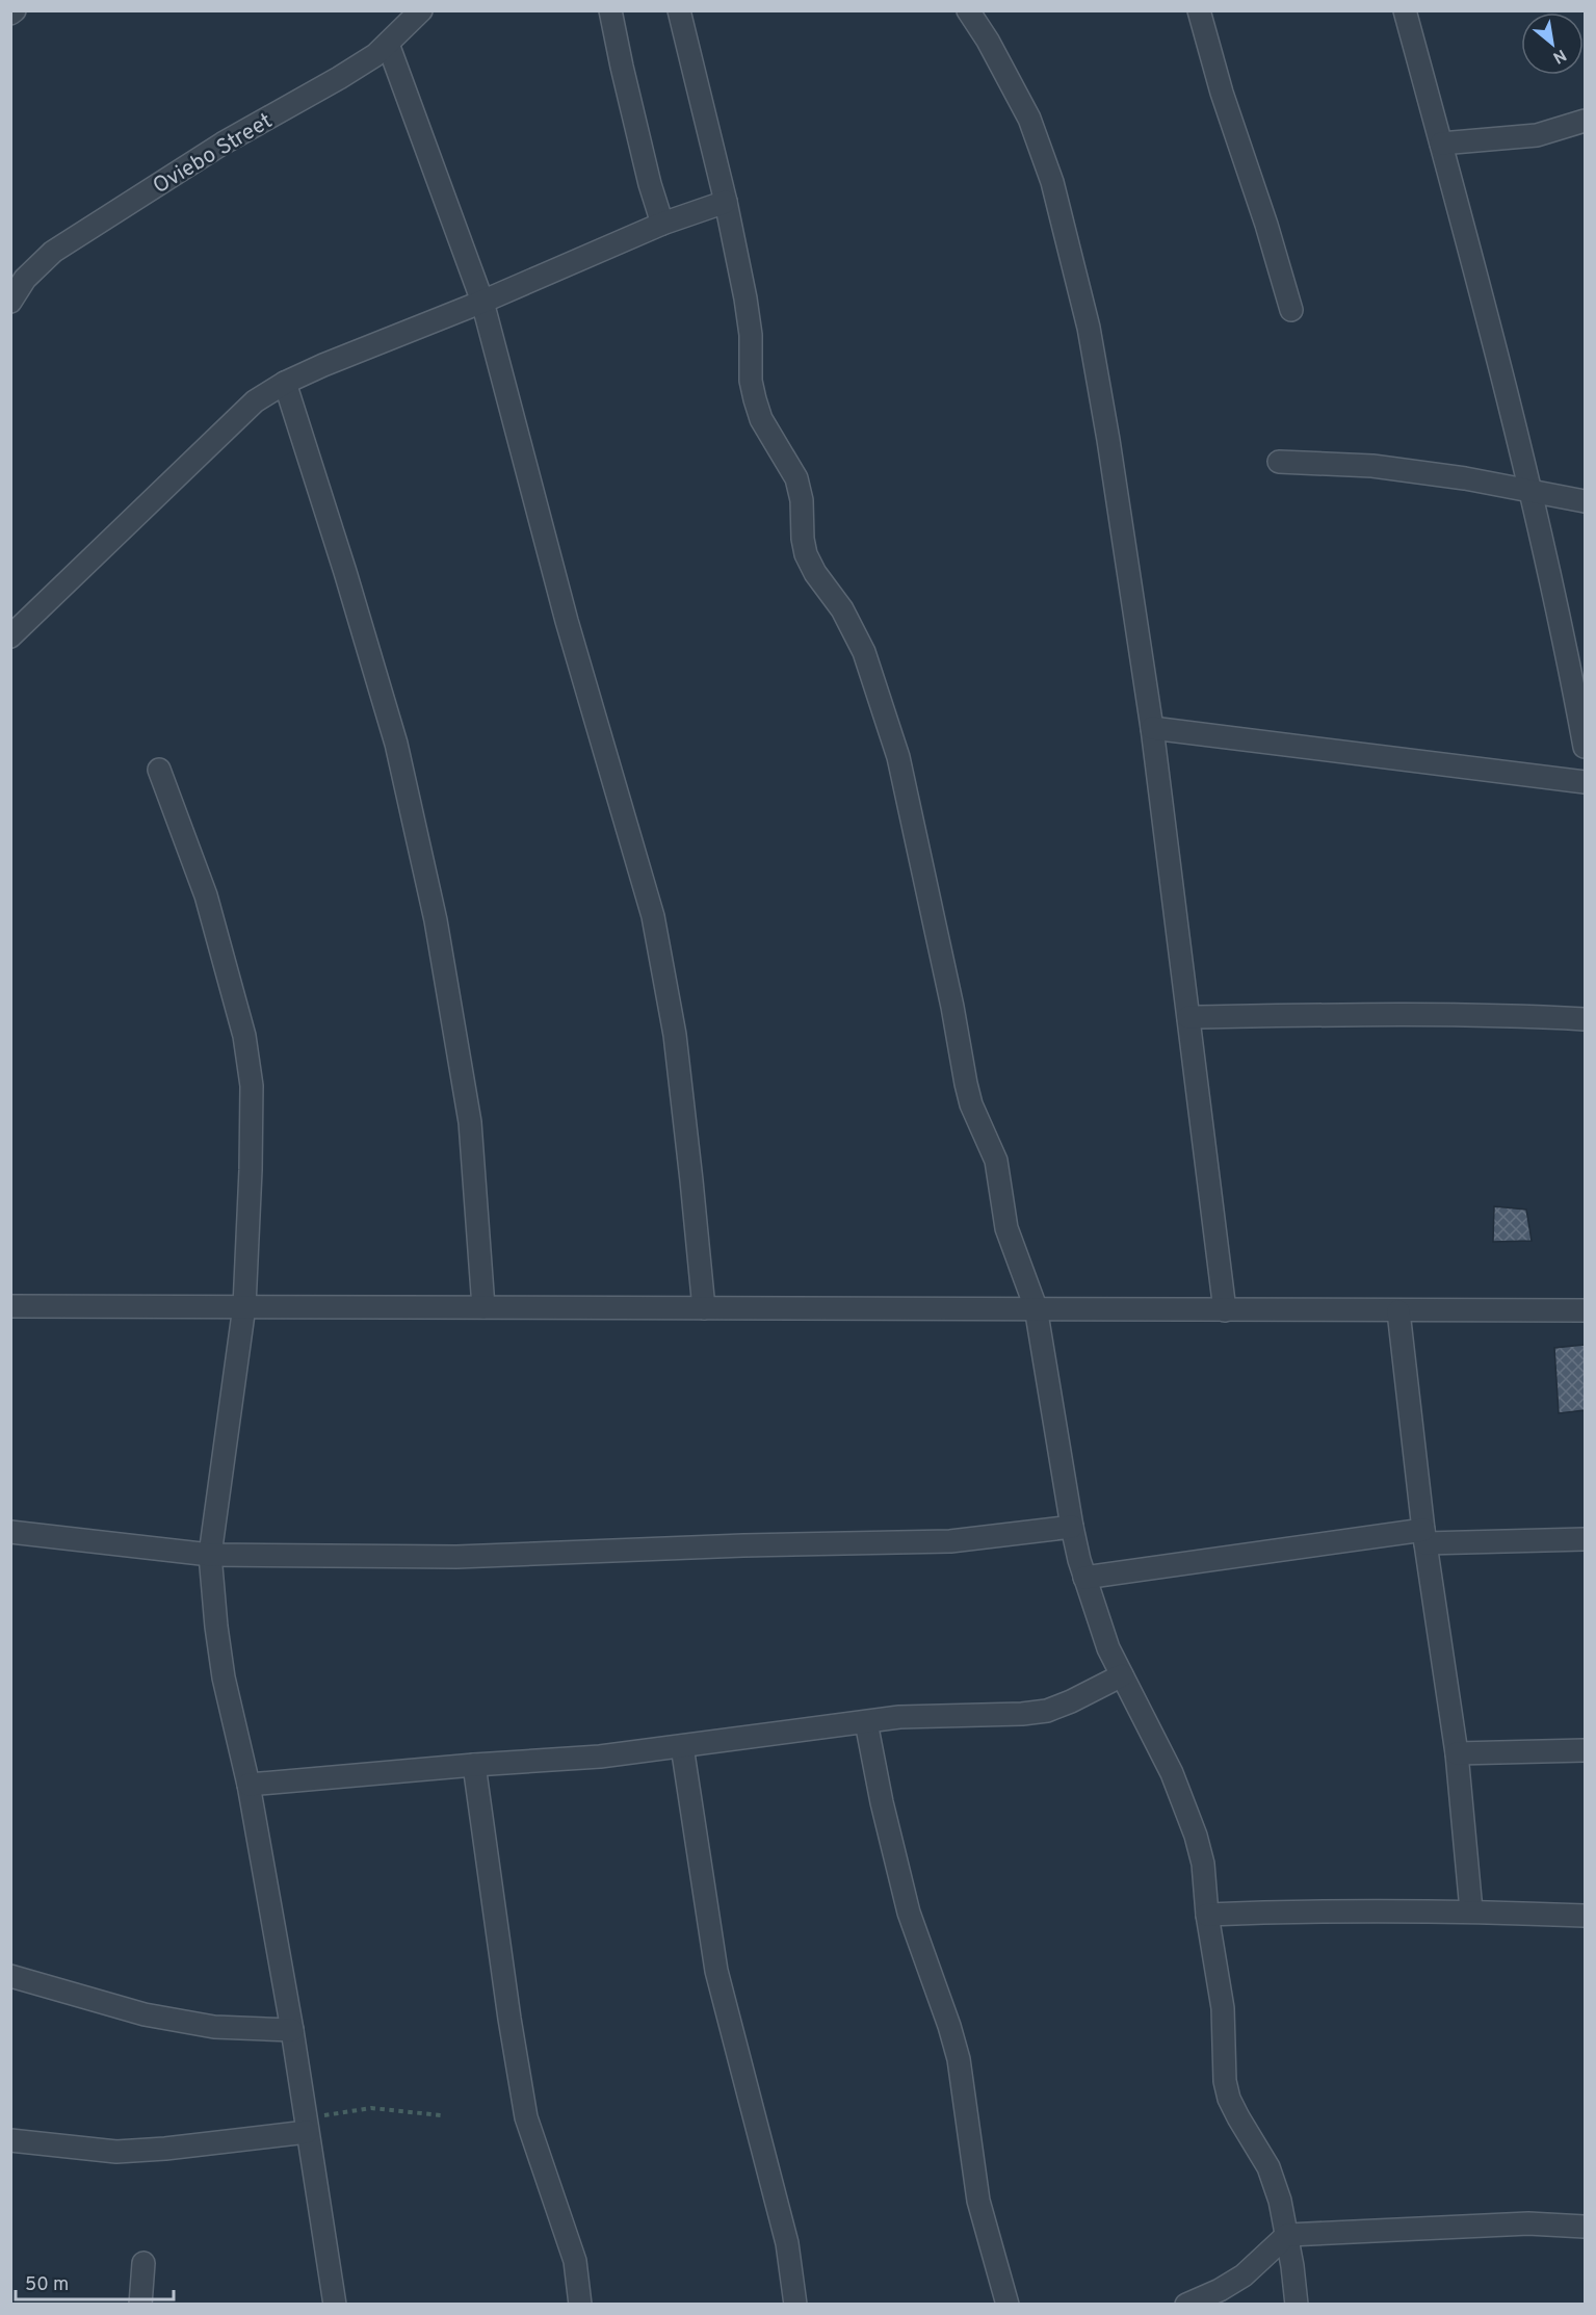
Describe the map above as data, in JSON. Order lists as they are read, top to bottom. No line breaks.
{"streets":{"street":["Oviebo Street"]},"scale_bar":"50 m","north":"bottom right"}
